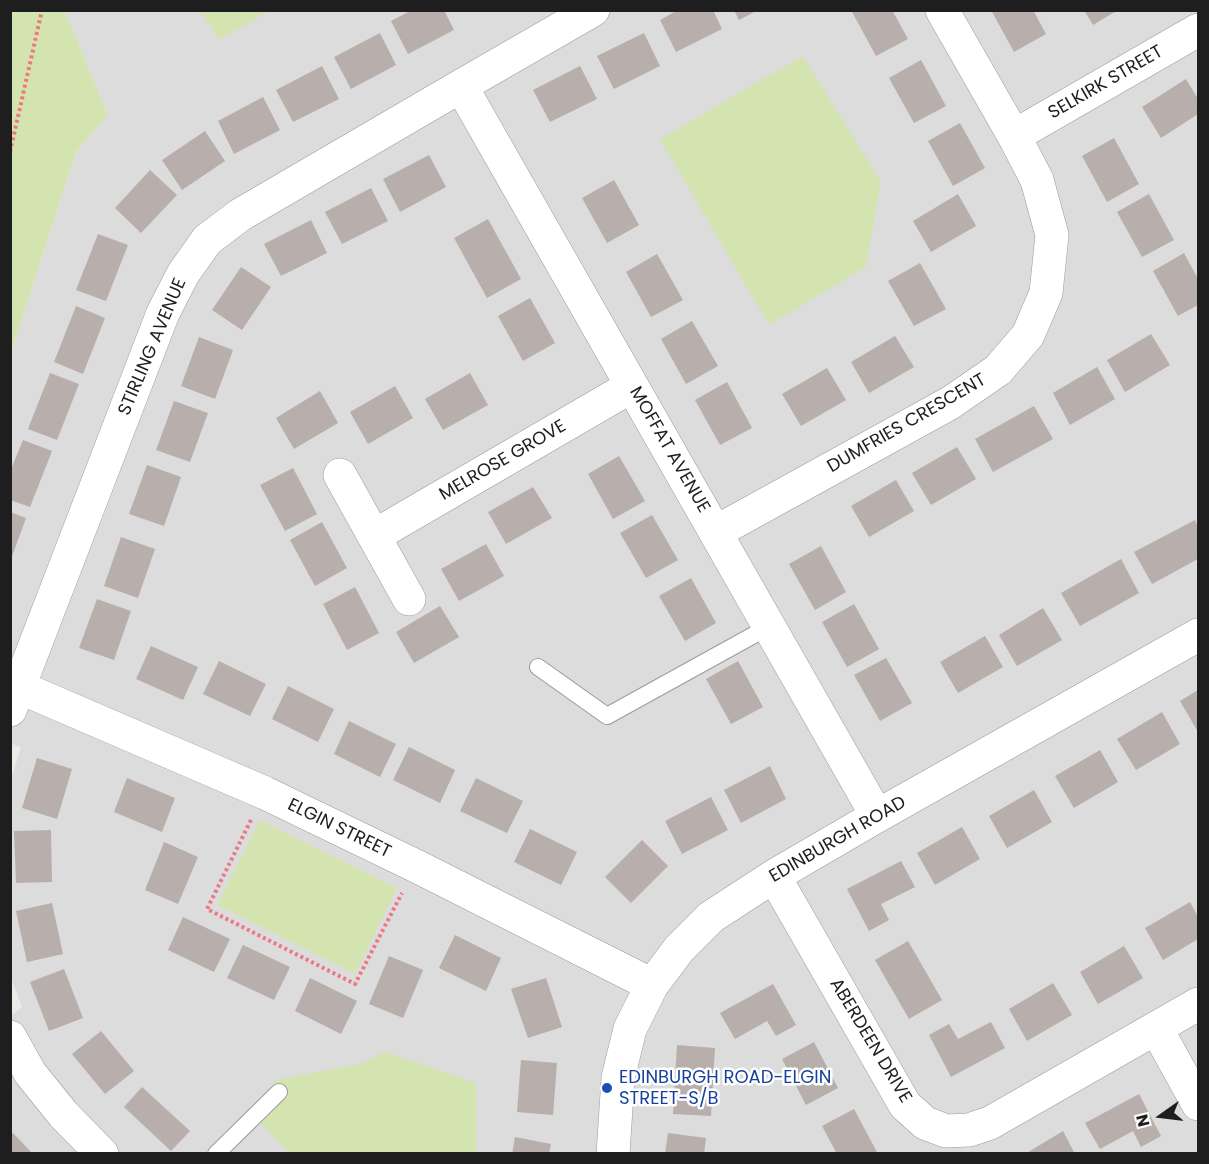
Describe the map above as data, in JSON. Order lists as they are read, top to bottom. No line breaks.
{"streets":{"street":["SELKIRK STREET","STIRLING AVENUE","DUMFRIES CRESCENT","MOFFAT AVENUE","MELROSE GROVE","ELGIN STREET","EDINBURGH ROAD","ABERDEEN DRIVE"]},"crossings":[["SELKIRK STREET","DUMFRIES CRESCENT"],["STIRLING AVENUE","MOFFAT AVENUE"],["STIRLING AVENUE","ELGIN STREET"],["DUMFRIES CRESCENT","MOFFAT AVENUE"],["MOFFAT AVENUE","MELROSE GROVE"],["MOFFAT AVENUE","EDINBURGH ROAD"],["ELGIN STREET","EDINBURGH ROAD"],["EDINBURGH ROAD","ABERDEEN DRIVE"]],"places":["EDINBURGH ROAD-ELGIN STREET-S/B"],"north":"left"}
